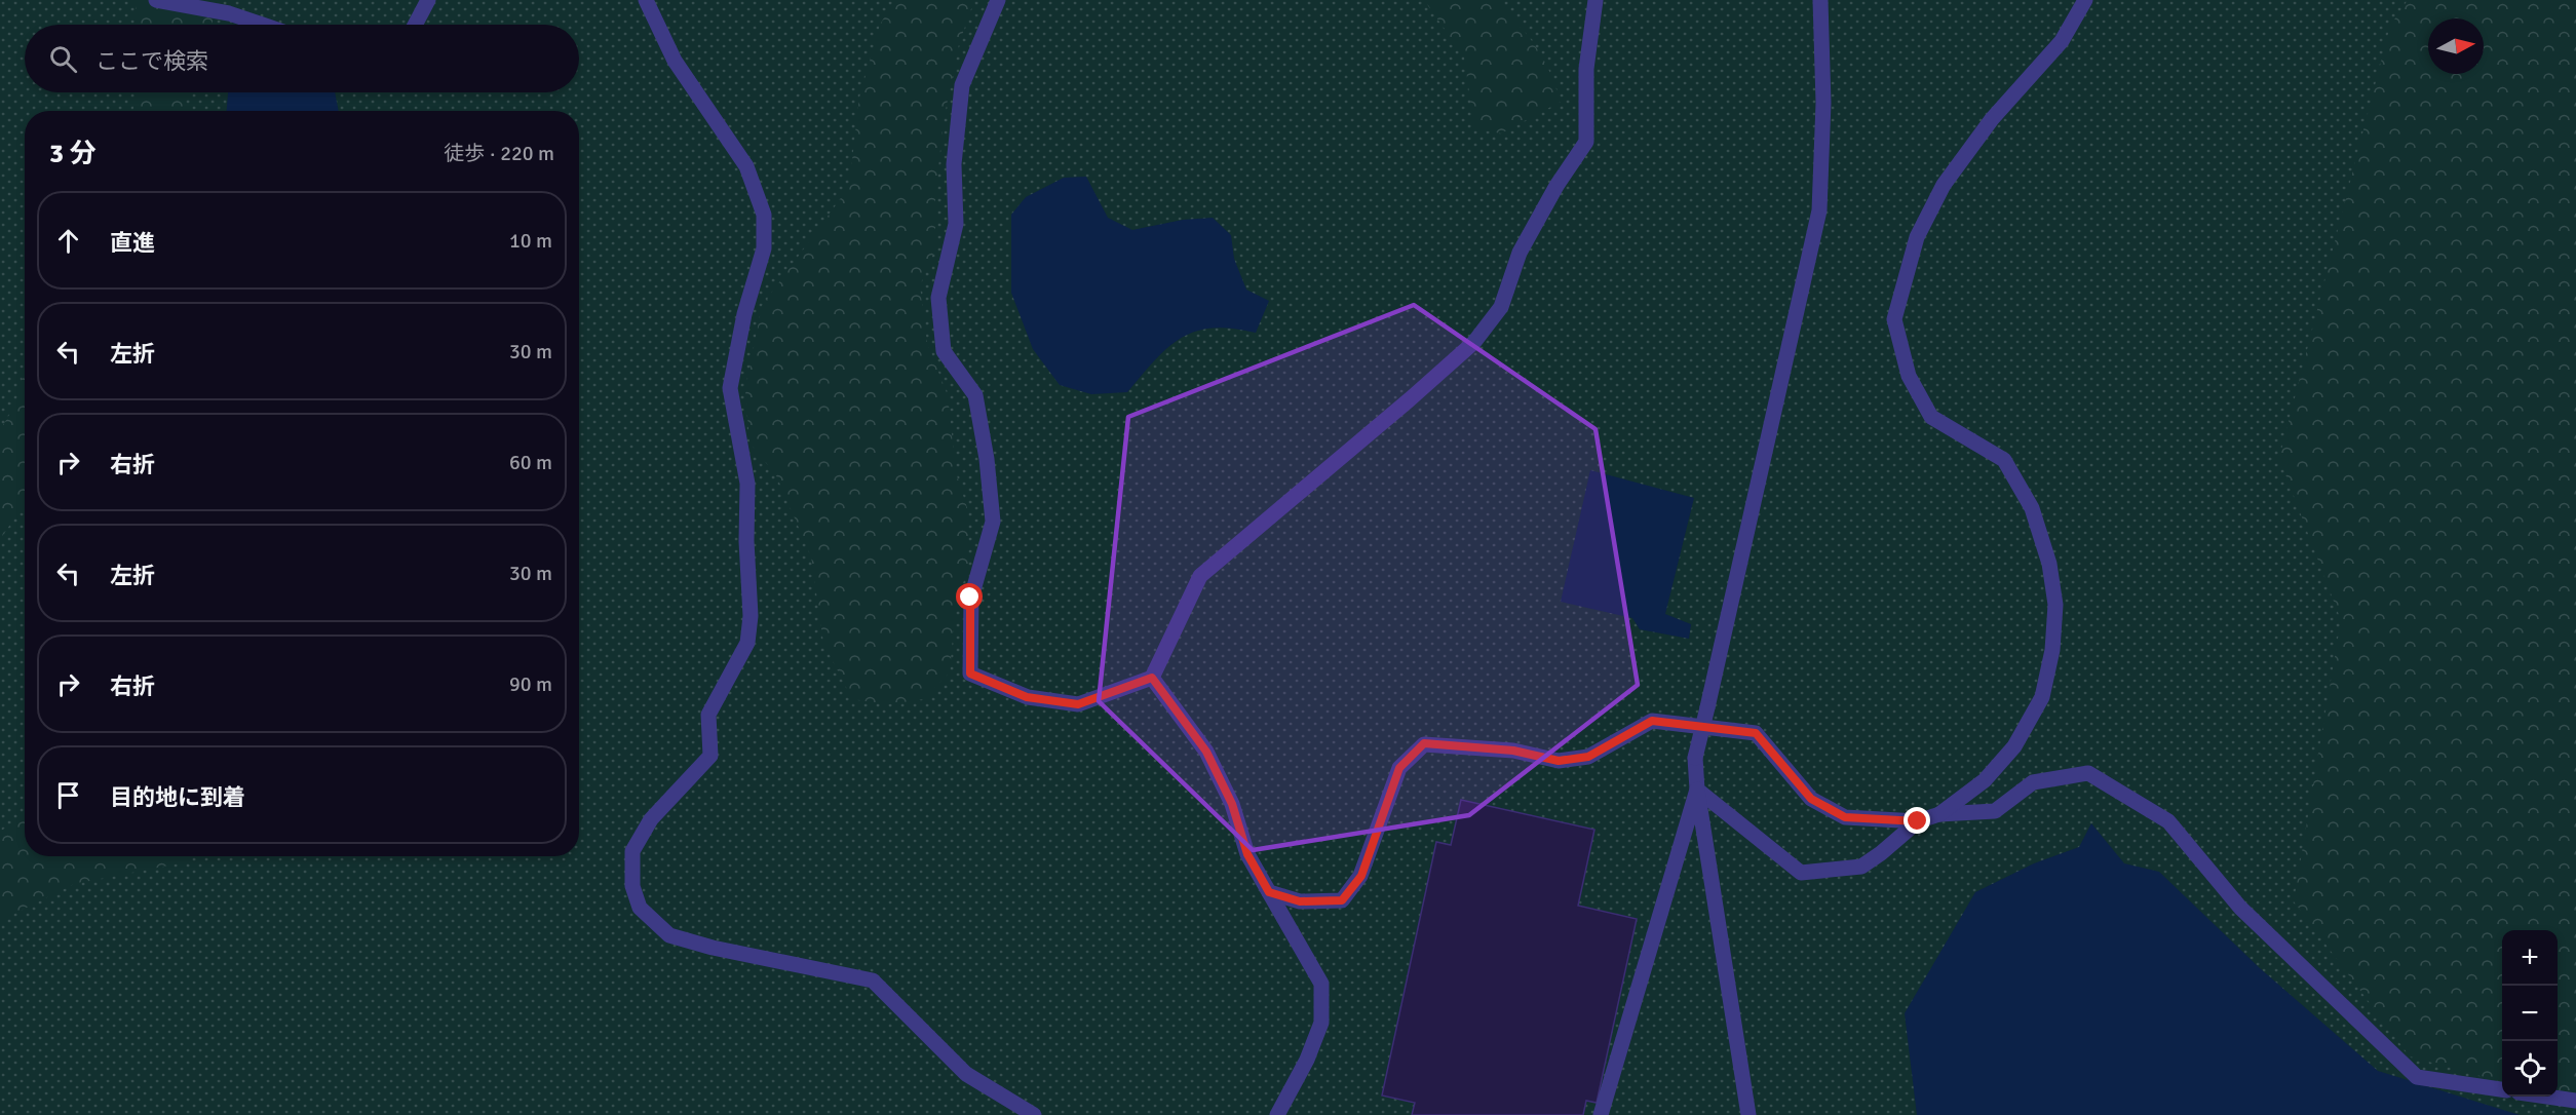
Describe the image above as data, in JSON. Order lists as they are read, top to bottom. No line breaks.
{"north":"right","page":{"search":"ここで検索","heading":["3 分","徒歩 · 220 m"],"list":[["直進","10 m"],["左折","30 m"],["右折","60 m"],["左折","30 m"],["右折","90 m"],"目的地に到着"],"map_buttons":["+","−"]}}
